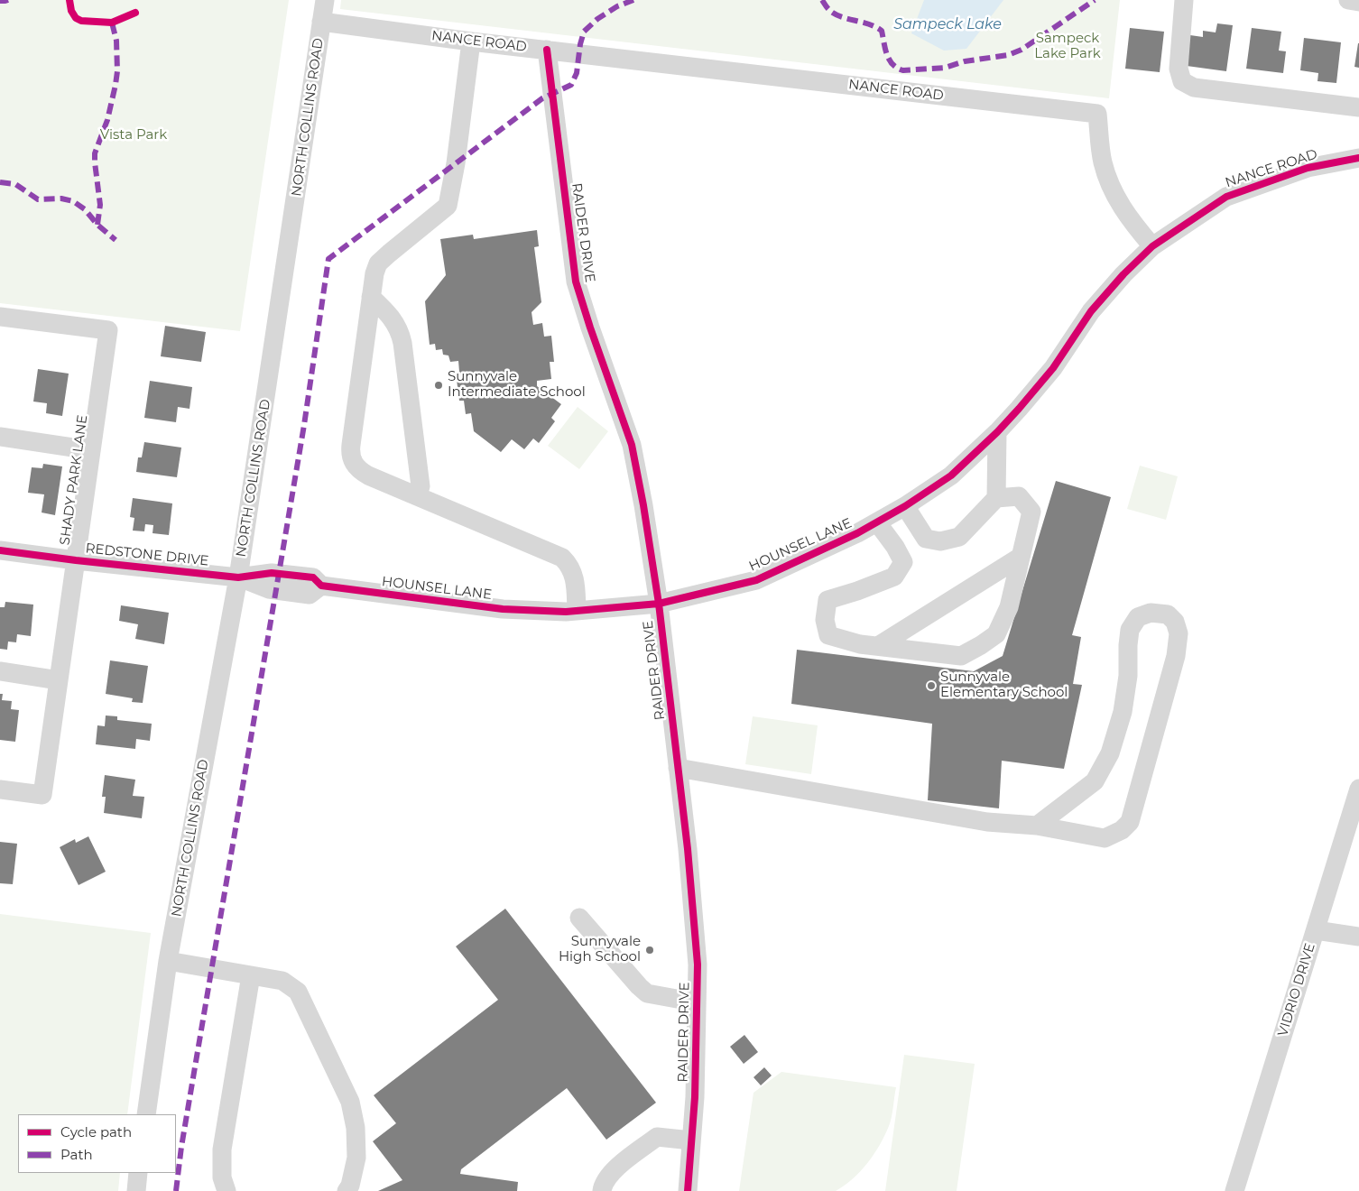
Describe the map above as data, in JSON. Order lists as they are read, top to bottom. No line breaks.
{"streets":{"street":["NANCE ROAD","NORTH COLLINS ROAD","RAIDER DRIVE","SHADY PARK LANE","HOUNSEL LANE","REDSTONE DRIVE","VIDRIO DRIVE"]},"crossings":[["NANCE ROAD","NORTH COLLINS ROAD"],["NANCE ROAD","RAIDER DRIVE"],["NANCE ROAD","HOUNSEL LANE"],["NORTH COLLINS ROAD","HOUNSEL LANE"],["NORTH COLLINS ROAD","REDSTONE DRIVE"],["RAIDER DRIVE","HOUNSEL LANE"],["SHADY PARK LANE","REDSTONE DRIVE"],["HOUNSEL LANE","REDSTONE DRIVE"]],"water":["Sampeck Lake"],"parks":["Sampeck Lake Park","Vista Park"],"places":["Sunnyvale Intermediate School","Sunnyvale Elementary School","Sunnyvale High School"],"legend":["Cycle path","Path"]}
